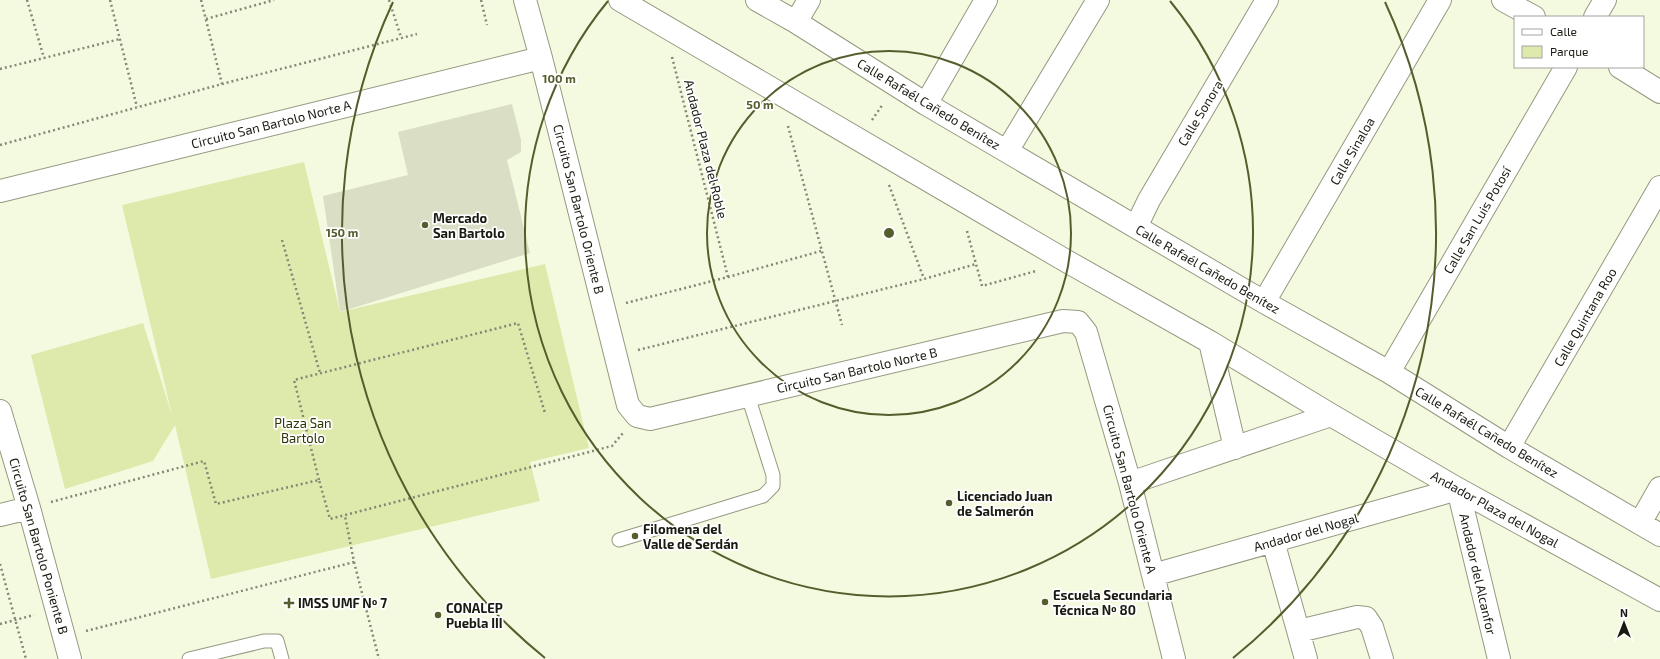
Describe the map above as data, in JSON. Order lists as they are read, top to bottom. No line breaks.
{"streets":{"street":["Calle Rafaél Cañedo Benítez","Calle Sonora","Circuito San Bartolo Norte A","Calle Sinaloa","Circuito San Bartolo Oriente B","Calle San Luis Potosí","Calle Quintana Roo","Circuito San Bartolo Norte B","Circuito San Bartolo Oriente A","Andador Plaza del Nogal","Andador del Nogal","Circuito San Bartolo Poniente B","Andador del Alcanfor"],"path":["Andador Plaza del Roble"]},"crossings":[["Calle Rafaél Cañedo Benítez","Calle Sonora"],["Calle Rafaél Cañedo Benítez","Calle Sinaloa"],["Calle Rafaél Cañedo Benítez","Calle San Luis Potosí"],["Calle Rafaél Cañedo Benítez","Calle Quintana Roo"],["Circuito San Bartolo Norte A","Circuito San Bartolo Oriente B"],["Andador Plaza del Roble","Andador Plaza del Nogal"],["Circuito San Bartolo Oriente B","Circuito San Bartolo Norte B"],["Circuito San Bartolo Norte B","Circuito San Bartolo Oriente A"],["Circuito San Bartolo Oriente A","Andador del Nogal"],["Andador Plaza del Nogal","Andador del Nogal"],["Andador Plaza del Nogal","Andador del Alcanfor"],["Andador del Nogal","Andador del Alcanfor"]],"parks":["Plaza San Bartolo"],"places":{"other":["Mercado San Bartolo","Licenciado Juan de Salmerón","Filomena del Valle de Serdán","Escuela Secundaria Técnica Nº 80","CONALEP Puebla III"],"health":["IMSS UMF Nº 7"]},"legend":["Calle","Parque"],"north":"top","rings":["100 m","50 m","150 m"]}
